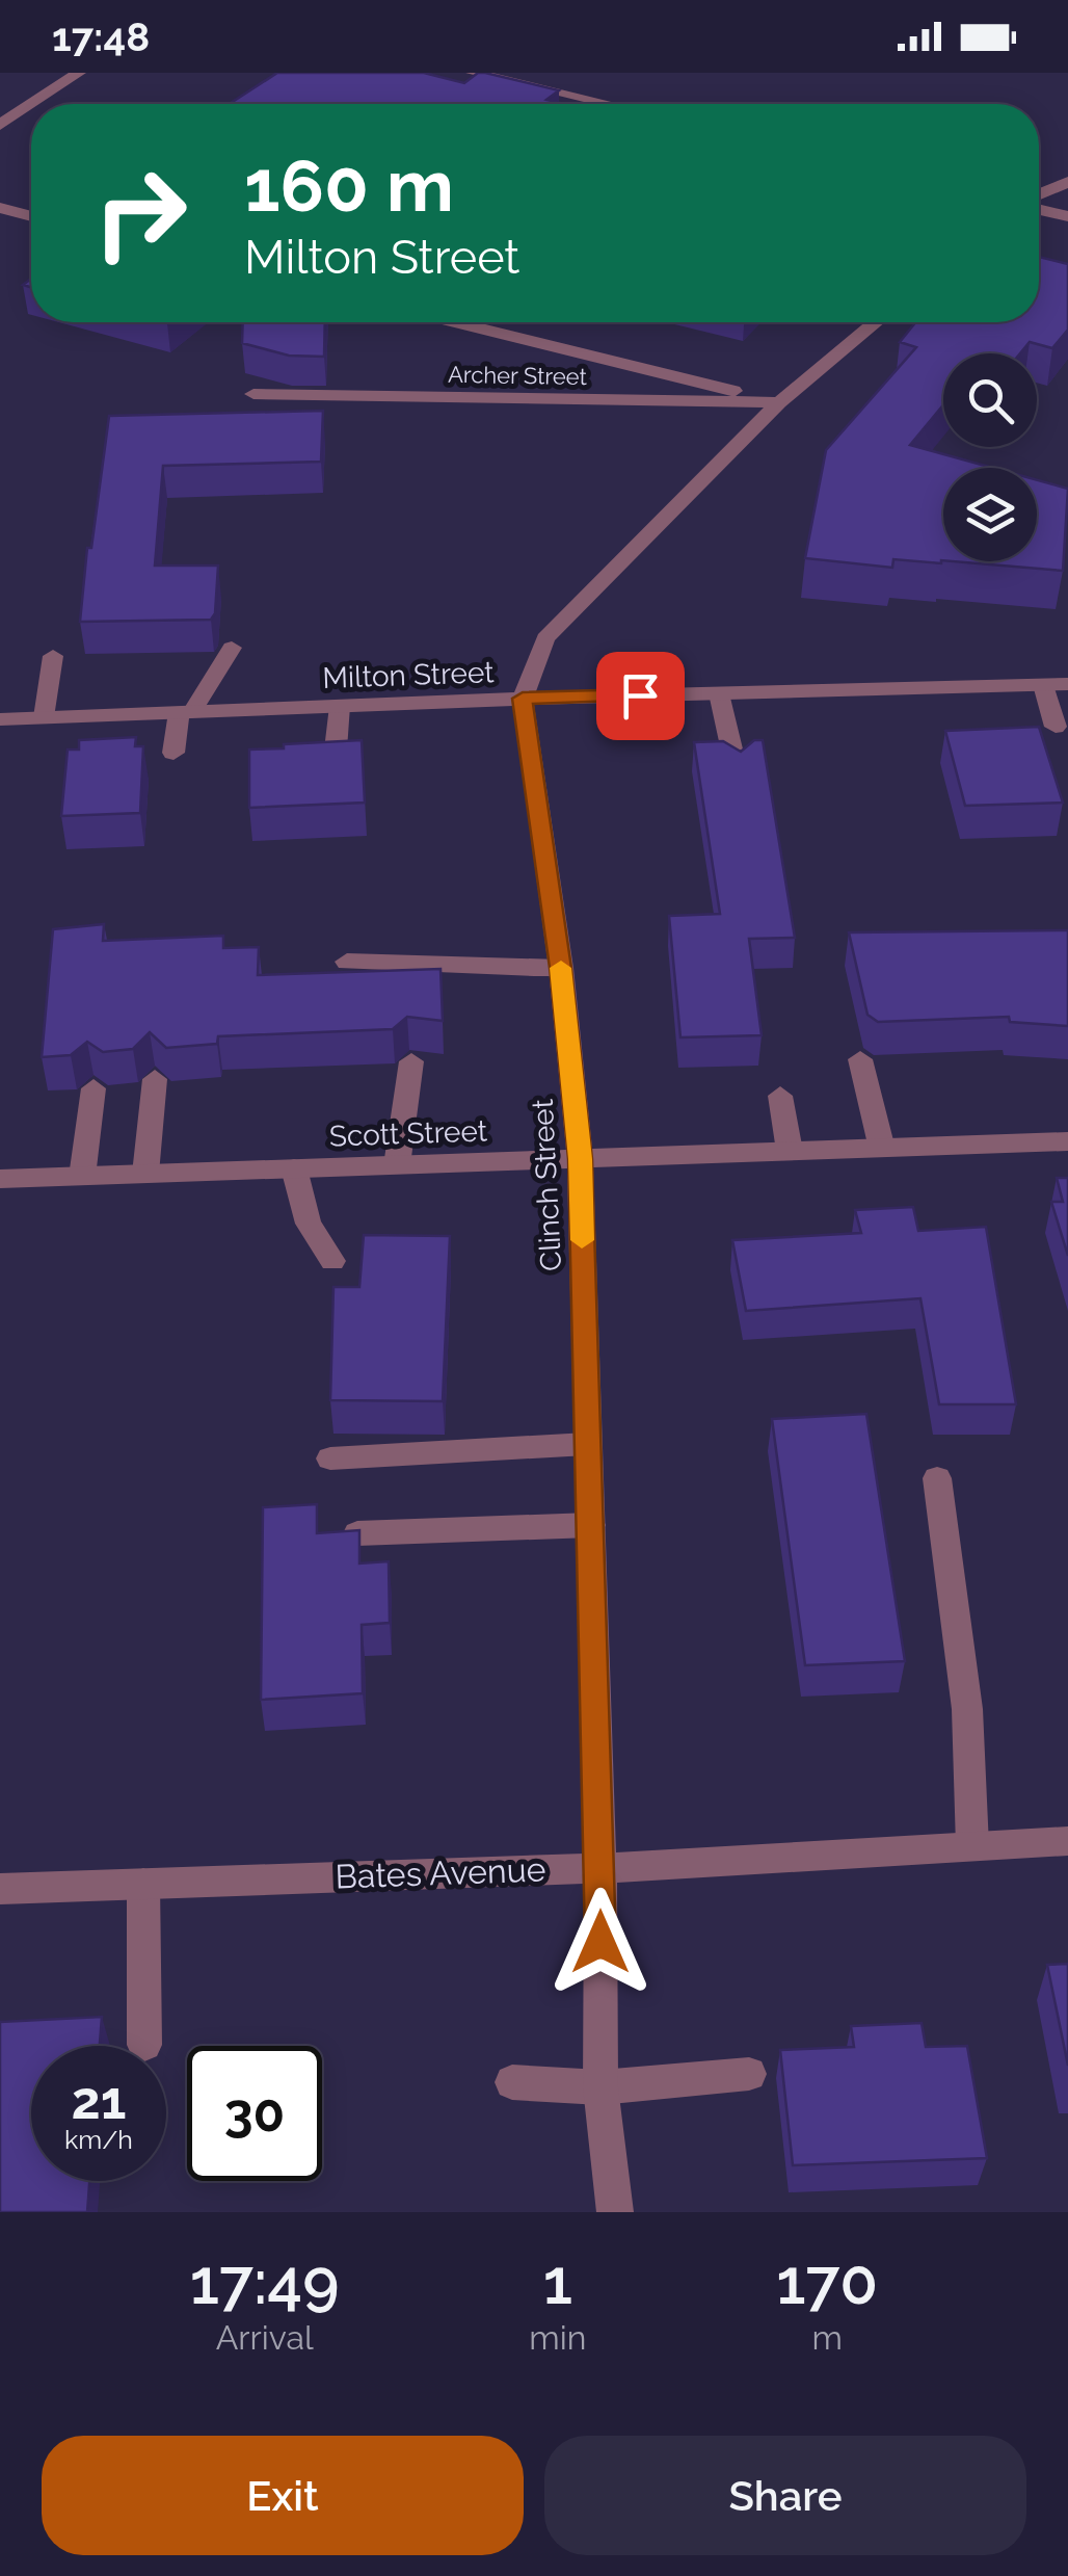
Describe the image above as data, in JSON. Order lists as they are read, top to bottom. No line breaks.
{"streets":{"street":["Archer Street","Milton Street","Scott Street","Clinch Street","Bates Avenue"]},"crossings":[["Archer Street","Clinch Street"],["Milton Street","Clinch Street"],["Scott Street","Clinch Street"],["Clinch Street","Bates Avenue"]],"page":{"status":"17:48","turn":["160 m","Milton Street"],"speed":"21 km/h","limit":"30","eta":["17:49","Arrival","1","min","170","m"],"buttons":["Exit","Share"]}}
